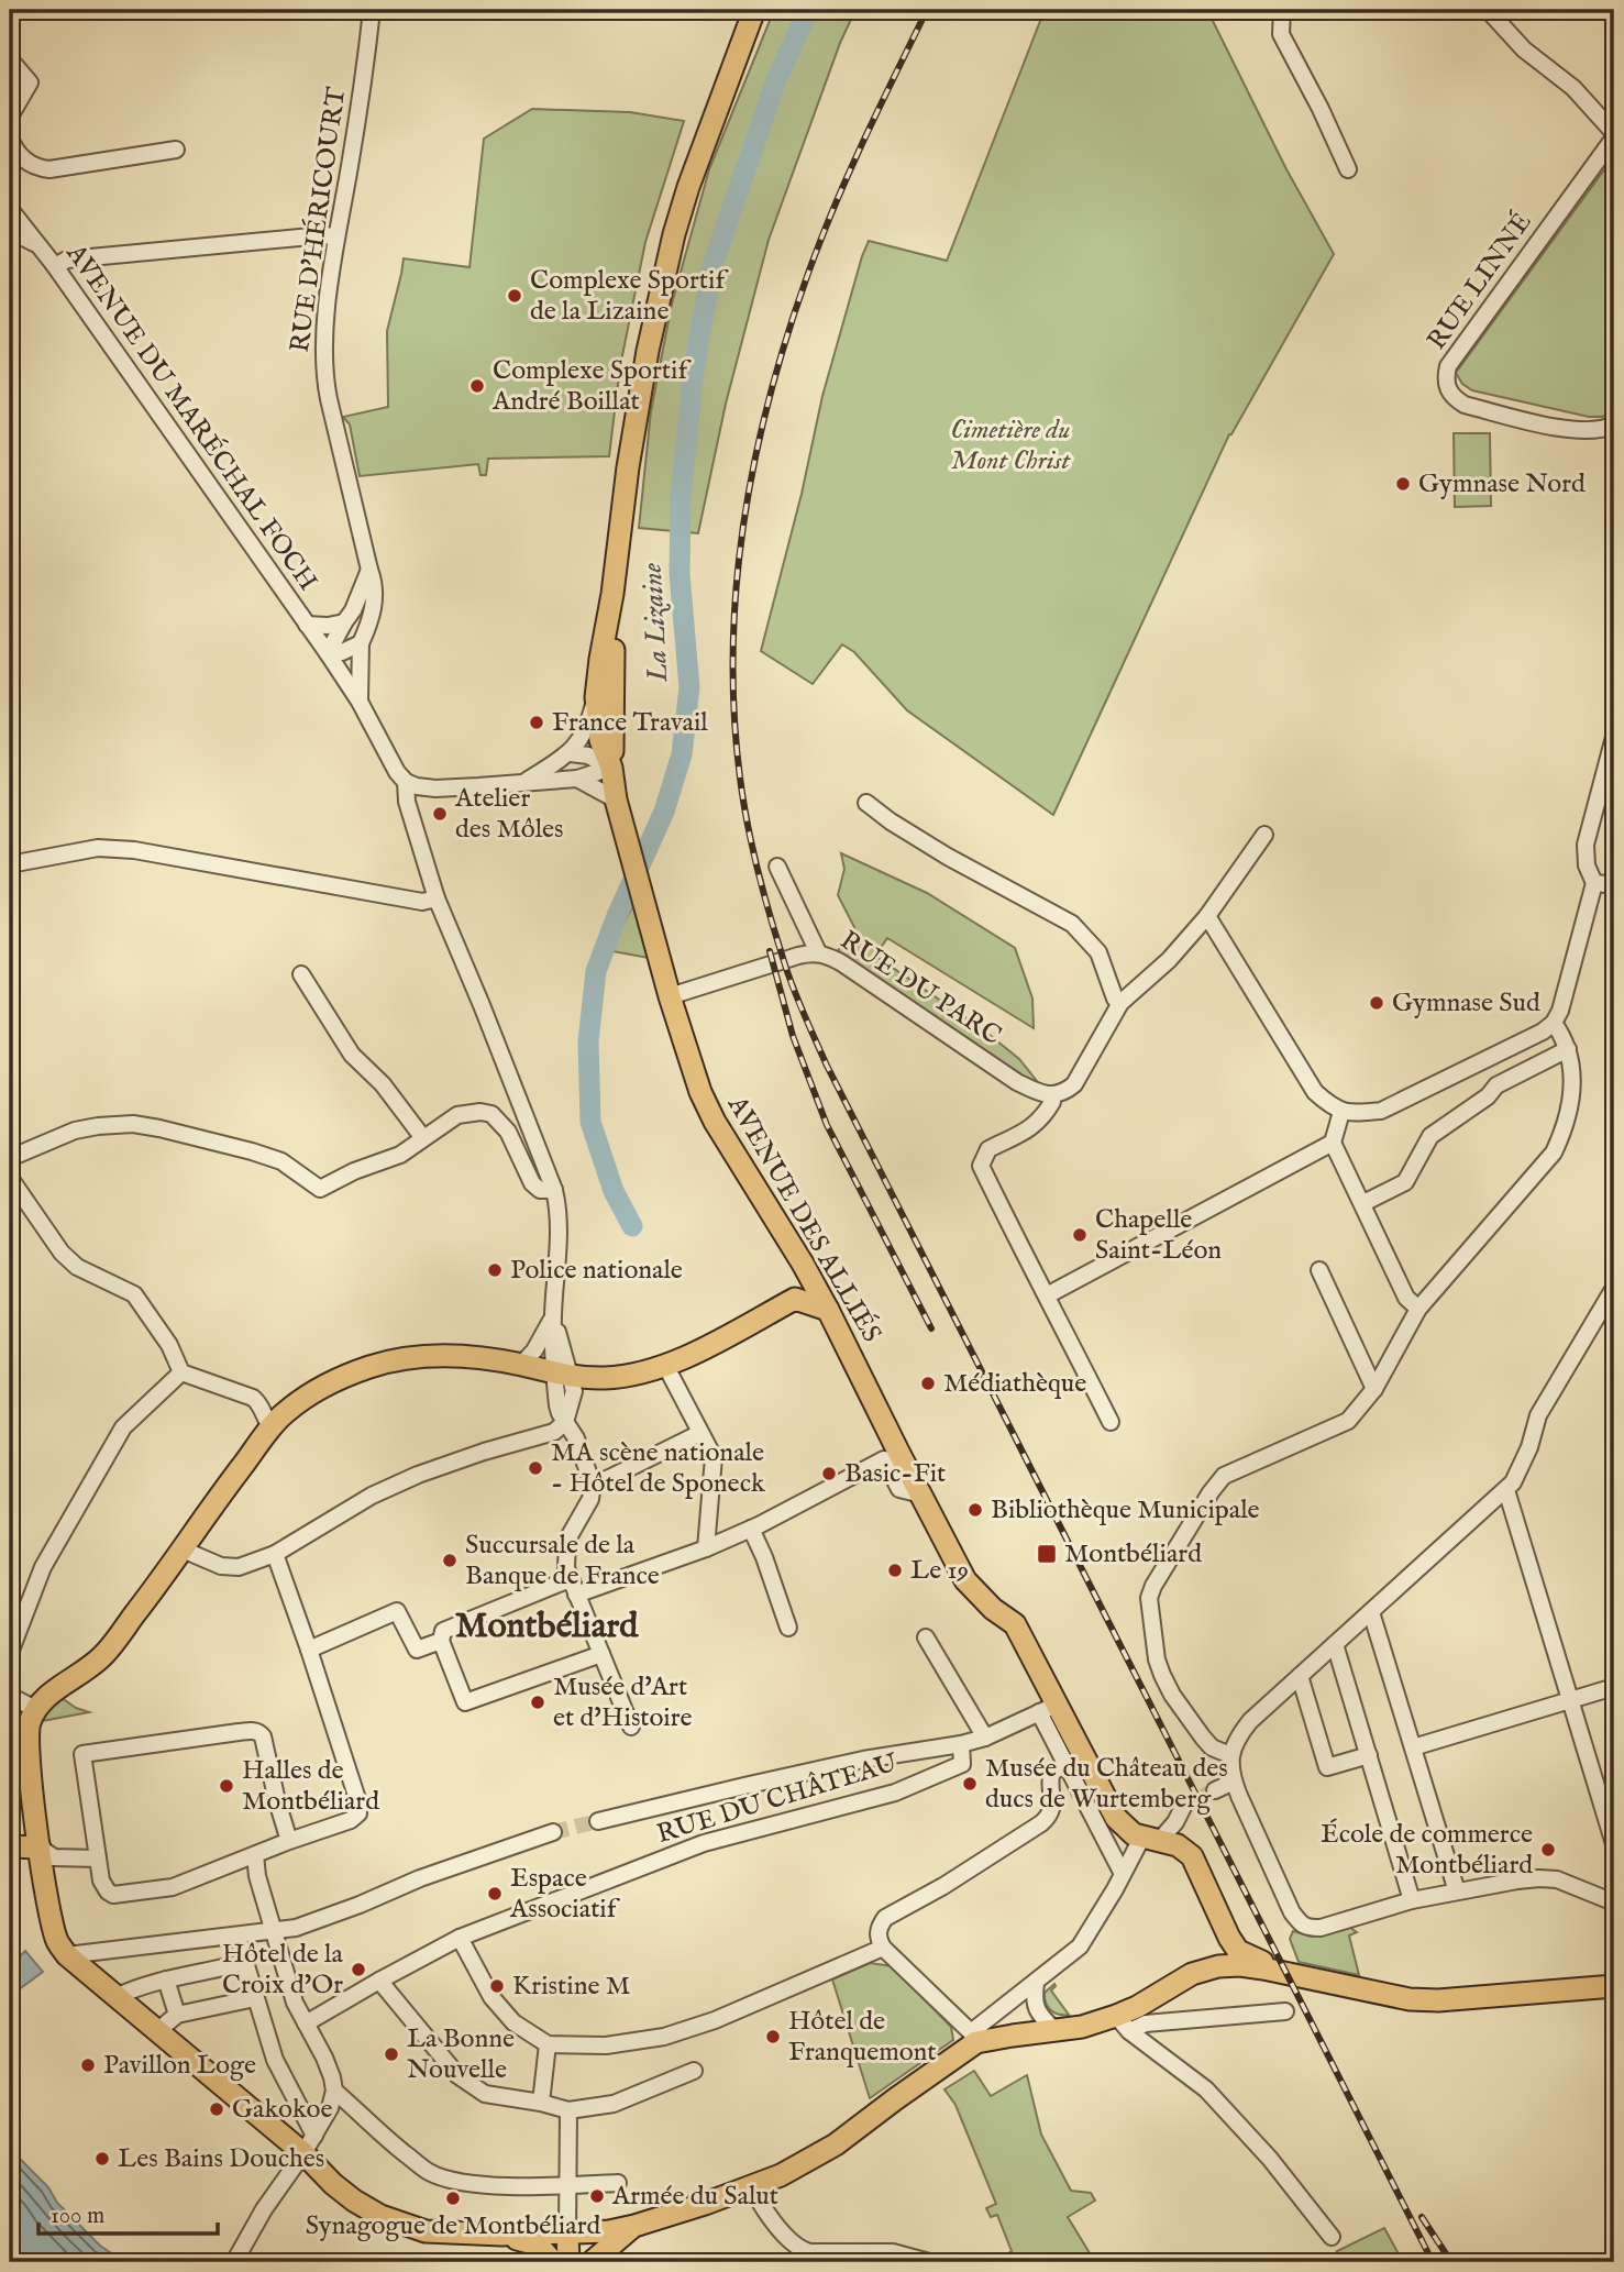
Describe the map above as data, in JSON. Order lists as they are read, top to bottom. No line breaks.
{"streets":{"main road":["AVENUE DES ALLIÉS"],"street":["RUE D'HÉRICOURT","RUE LINNÉ","AVENUE DU MARÉCHAL FOCH","RUE DU PARC","RUE DU CHÂTEAU"]},"crossings":[["RUE D'HÉRICOURT","AVENUE DU MARÉCHAL FOCH"],["RUE DU PARC","AVENUE DES ALLIÉS"]],"districts":["Montbéliard"],"water":["La Lizaine"],"parks":["Cimetière du Mont Christ"],"places":{"other":["Complexe Sportif de la Lizaine","Complexe Sportif André Boillat","Gymnase Nord","France Travail","Atelier des Môles","Gymnase Sud","Chapelle Saint-Léon","Police nationale","Médiathèque","MA scène nationale - Hôtel de Sponeck","Basic-Fit","Bibliothèque Municipale","Succursale de la Banque de France","Le 19","Musée d'Art et d'Histoire","Musée du Château des ducs de Wurtemberg","Halles de Montbéliard","École de commerce Montbéliard","Espace Associatif","Hôtel de la Croix d'Or","Kristine M","Hôtel de Franquemont","La Bonne Nouvelle","Pavillon Loge","Gakokoe","Les Bains Douches","Armée du Salut","Synagogue de Montbéliard"],"transit":["Montbéliard"]},"scale_bar":"100 m"}
